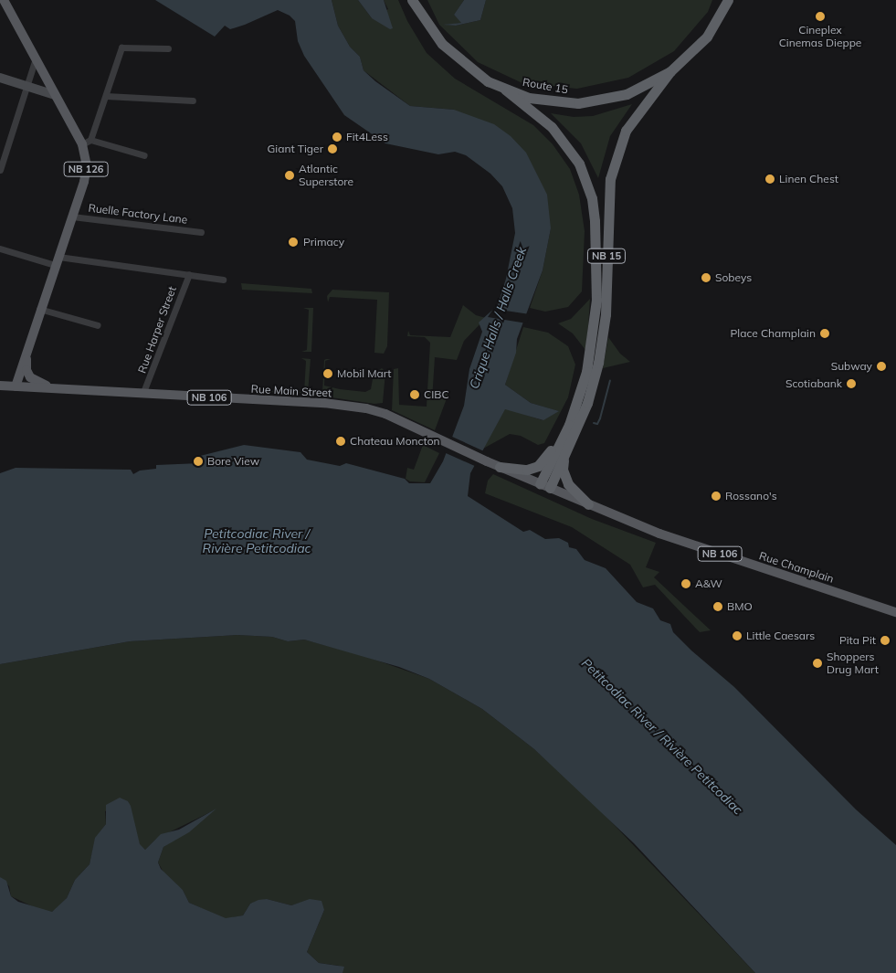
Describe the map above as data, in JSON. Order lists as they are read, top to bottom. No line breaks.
{"streets":{"highway":["Route 15","NB 15"],"main road":["NB 126","Rue Main Street","NB 106","Rue Champlain"],"street":["Ruelle Factory Lane","Rue Harper Street"]},"crossings":[["Route 15","NB 15"],["NB 126","Ruelle Factory Lane"],["NB 126","Rue Main Street"],["NB 126","NB 106"],["NB 15","Rue Main Street"],["NB 15","NB 106"],["Rue Harper Street","Rue Main Street"],["Rue Main Street","NB 106"],["NB 106","Rue Champlain"]],"water":["Crique Halls / Halls Creek","Petitcodiac River / Rivière Petitcodiac"],"places":["Cineplex Cinemas Dieppe","Fit4Less","Giant Tiger","Atlantic Superstore","Linen Chest","Primacy","Sobeys","Place Champlain","Subway","Mobil Mart","Scotiabank","CIBC","Chateau Moncton","Bore View","Rossano's","A&W","BMO","Little Caesars","Pita Pit","Shoppers Drug Mart"]}
